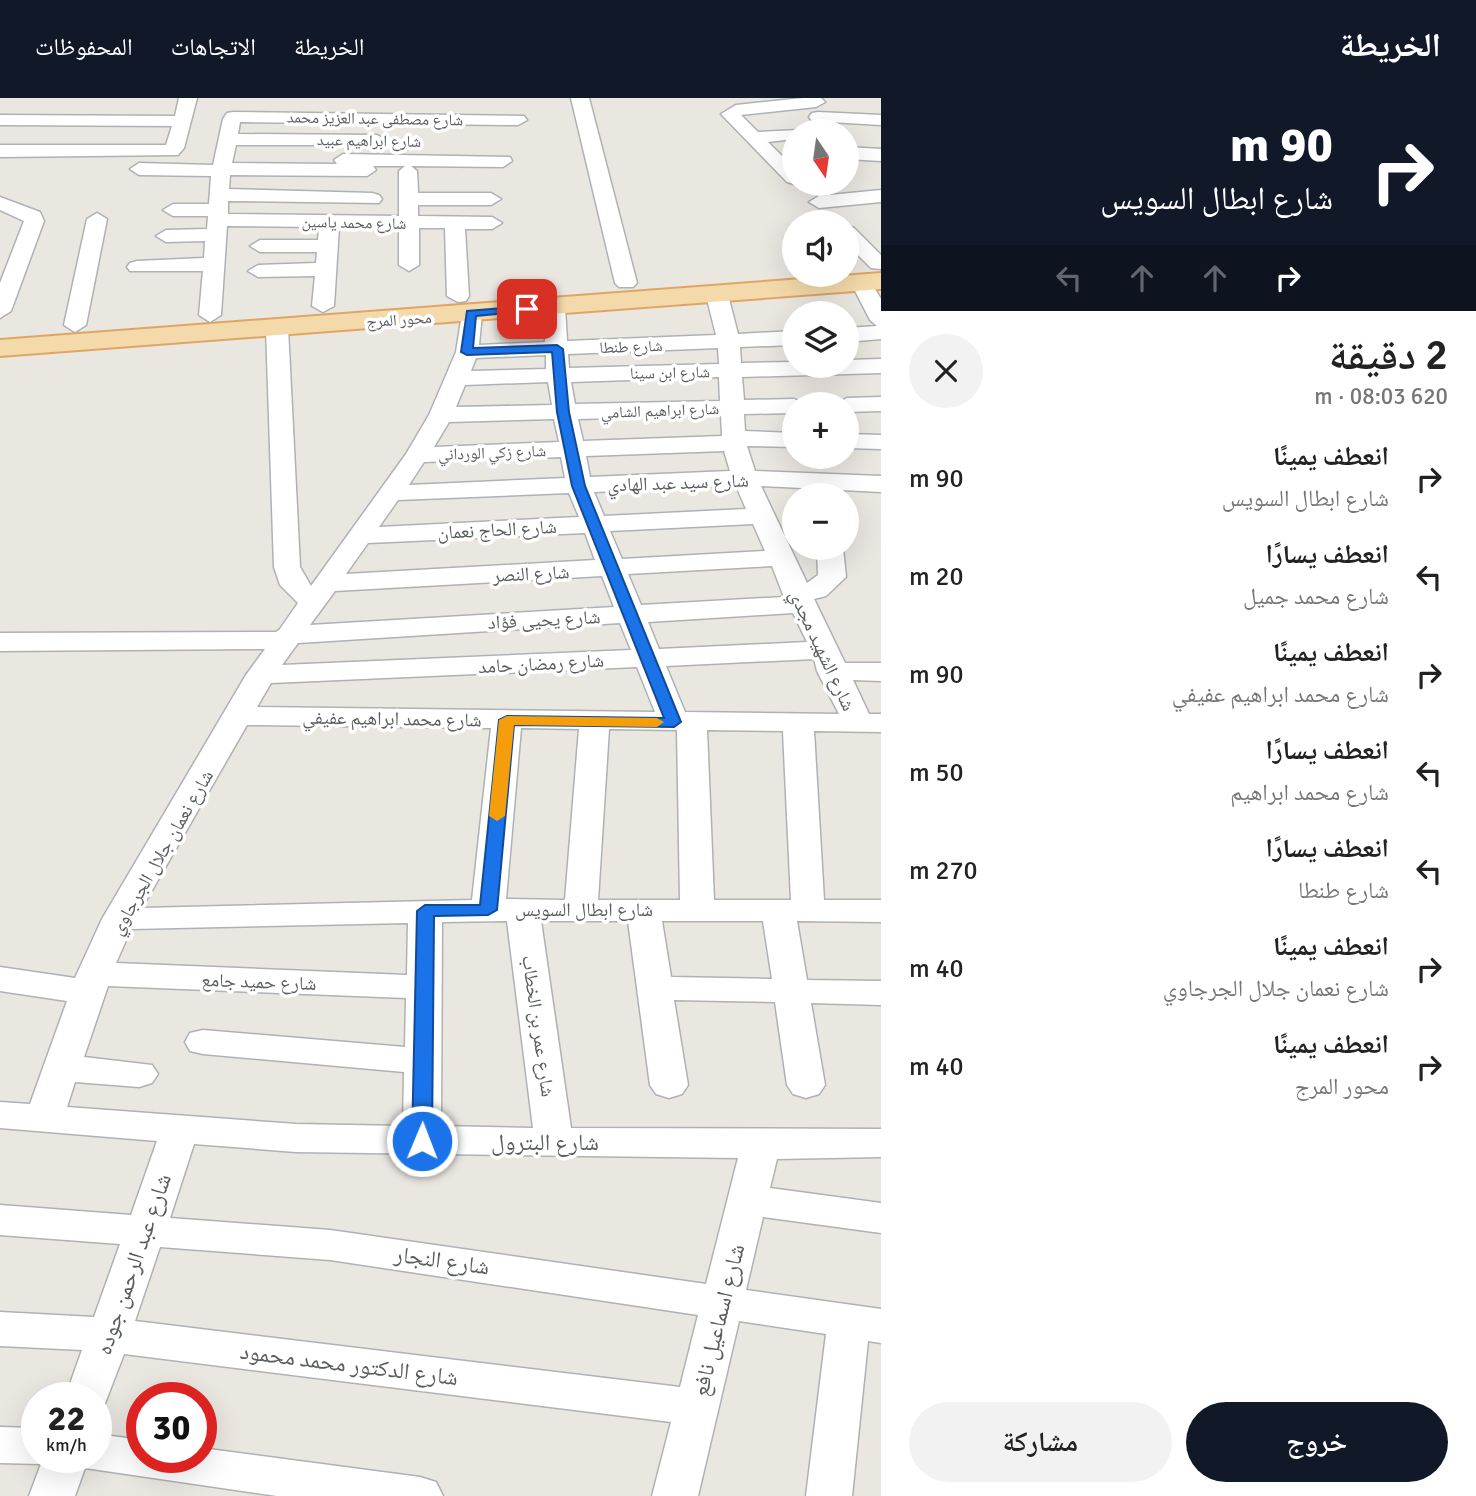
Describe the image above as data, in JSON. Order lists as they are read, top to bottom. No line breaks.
{"streets":{"main road":["محور المرج"],"street":["شارع مصطفى عبد العزيز محمد","شارع ابراهيم عبيد","شارع محمد ياسين","شارع طنطا","شارع ابن سينا","شارع ابراهيم الشامي","شارع زكي الورداني","شارع سيد عبد الهادي","شارع الحاج نعمان","شارع النصر","شارع يحيى فؤاد","شارع الشهيد مجدي","شارع رمضان حامد","شارع محمد ابراهيم عفيفي","شارع نعمان جلال الجرجاوي","شارع ابطال السويس","شارع حميد جامع","شارع عمر بن الخطاب","شارع البترول","شارع النجار","شارع عبد الرحمن جوده","شارع اسماعيل نافع","شارع الدكتور محمد محمود"]},"crossings":[["شارع محمد ياسين","شارع نعمان جلال الجرجاوي"],["محور المرج","شارع الشهيد مجدي"],["محور المرج","شارع نعمان جلال الجرجاوي"],["شارع طنطا","شارع ابن سينا"],["شارع طنطا","شارع الشهيد مجدي"],["شارع ابن سينا","شارع الشهيد مجدي"],["شارع ابن سينا","شارع نعمان جلال الجرجاوي"],["شارع ابراهيم الشامي","شارع الشهيد مجدي"],["شارع ابراهيم الشامي","شارع نعمان جلال الجرجاوي"],["شارع زكي الورداني","شارع الشهيد مجدي"],["شارع زكي الورداني","شارع نعمان جلال الجرجاوي"],["شارع سيد عبد الهادي","شارع الشهيد مجدي"],["شارع سيد عبد الهادي","شارع نعمان جلال الجرجاوي"],["شارع الحاج نعمان","شارع الشهيد مجدي"],["شارع الحاج نعمان","شارع نعمان جلال الجرجاوي"],["شارع النصر","شارع الشهيد مجدي"],["شارع النصر","شارع نعمان جلال الجرجاوي"],["شارع يحيى فؤاد","شارع الشهيد مجدي"],["شارع يحيى فؤاد","شارع نعمان جلال الجرجاوي"],["شارع الشهيد مجدي","شارع رمضان حامد"],["شارع الشهيد مجدي","شارع محمد ابراهيم عفيفي"],["شارع رمضان حامد","شارع نعمان جلال الجرجاوي"],["شارع محمد ابراهيم عفيفي","شارع نعمان جلال الجرجاوي"],["شارع نعمان جلال الجرجاوي","شارع ابطال السويس"],["شارع نعمان جلال الجرجاوي","شارع حميد جامع"],["شارع نعمان جلال الجرجاوي","شارع البترول"],["شارع ابطال السويس","شارع عمر بن الخطاب"],["شارع عمر بن الخطاب","شارع البترول"],["شارع البترول","شارع عبد الرحمن جوده"],["شارع البترول","شارع اسماعيل نافع"],["شارع النجار","شارع عبد الرحمن جوده"],["شارع النجار","شارع اسماعيل نافع"],["شارع عبد الرحمن جوده","شارع الدكتور محمد محمود"],["شارع اسماعيل نافع","شارع الدكتور محمد محمود"]],"north":"bottom","page":{"header":"الخريطة","nav":["الخريطة","الاتجاهات","المحفوظات"],"turn":["90 m","شارع ابطال السويس"],"map_buttons":["+","−"],"heading":["2 دقيقة","620 m · 08:03"],"list":[{"name":"انعطف يمينًا","note":"شارع ابطال السويس","value":"90 m"},{"name":"انعطف يسارًا","note":"شارع محمد جميل","value":"20 m"},{"name":"انعطف يمينًا","note":"شارع محمد ابراهيم عفيفي","value":"90 m"},{"name":"انعطف يسارًا","note":"شارع محمد ابراهيم","value":"50 m"},{"name":"انعطف يسارًا","note":"شارع طنطا","value":"270 m"},{"name":"انعطف يمينًا","note":"شارع نعمان جلال الجرجاوي","value":"40 m"},{"name":"انعطف يمينًا","note":"محور المرج","value":"40 m"}],"speed":"22 km/h","limit":"30","buttons":["خروج","مشاركة"]}}
